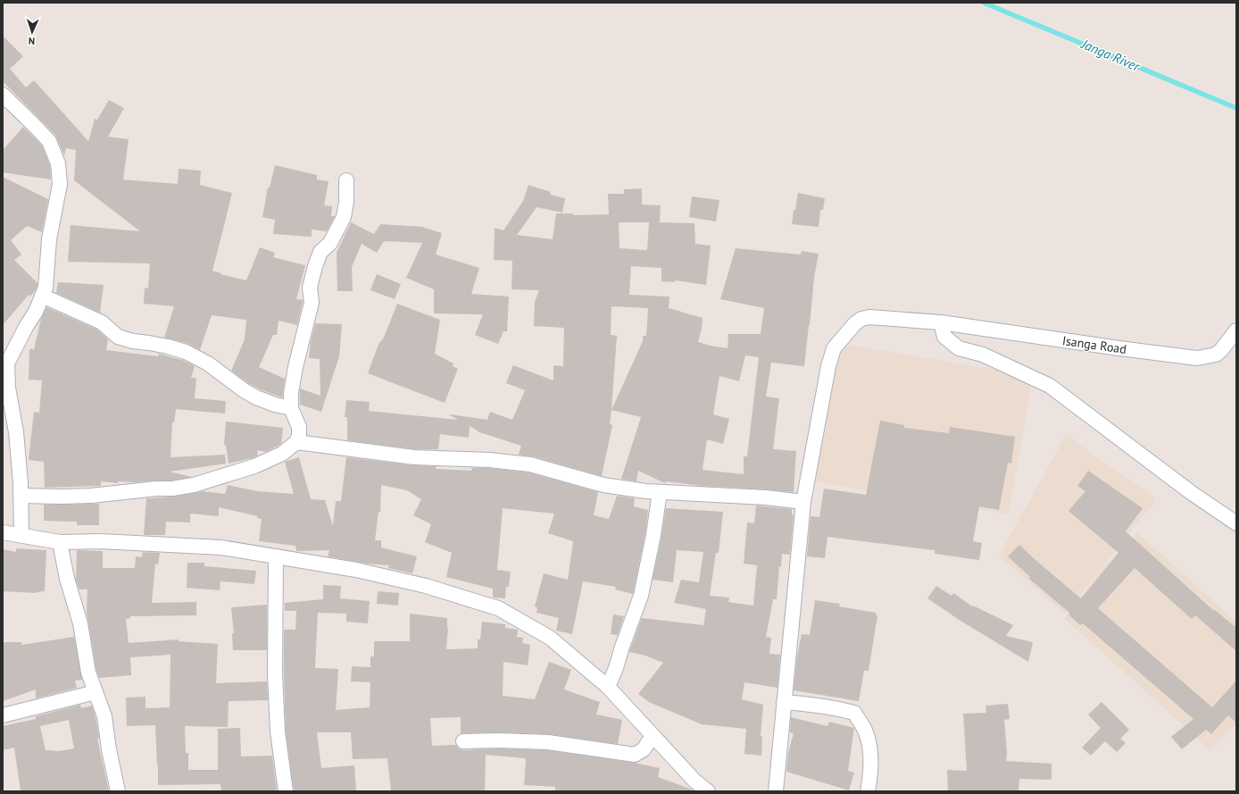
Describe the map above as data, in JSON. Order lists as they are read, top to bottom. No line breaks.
{"streets":{"street":["Isanga Road"]},"water":["Janga River"],"north":"bottom"}
